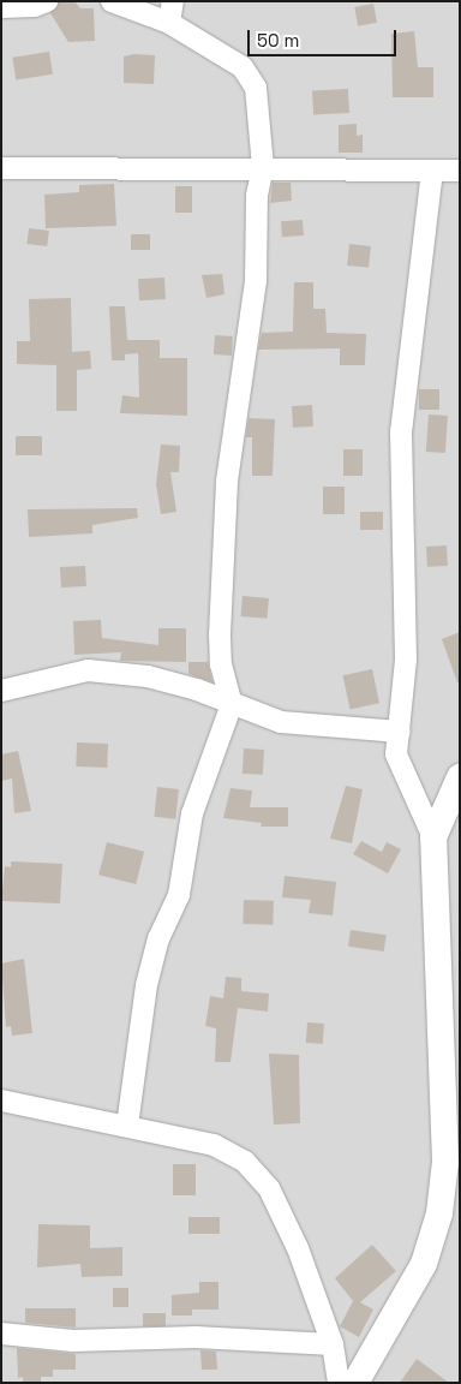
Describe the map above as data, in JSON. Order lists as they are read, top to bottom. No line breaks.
{"scale_bar":"50 m"}
